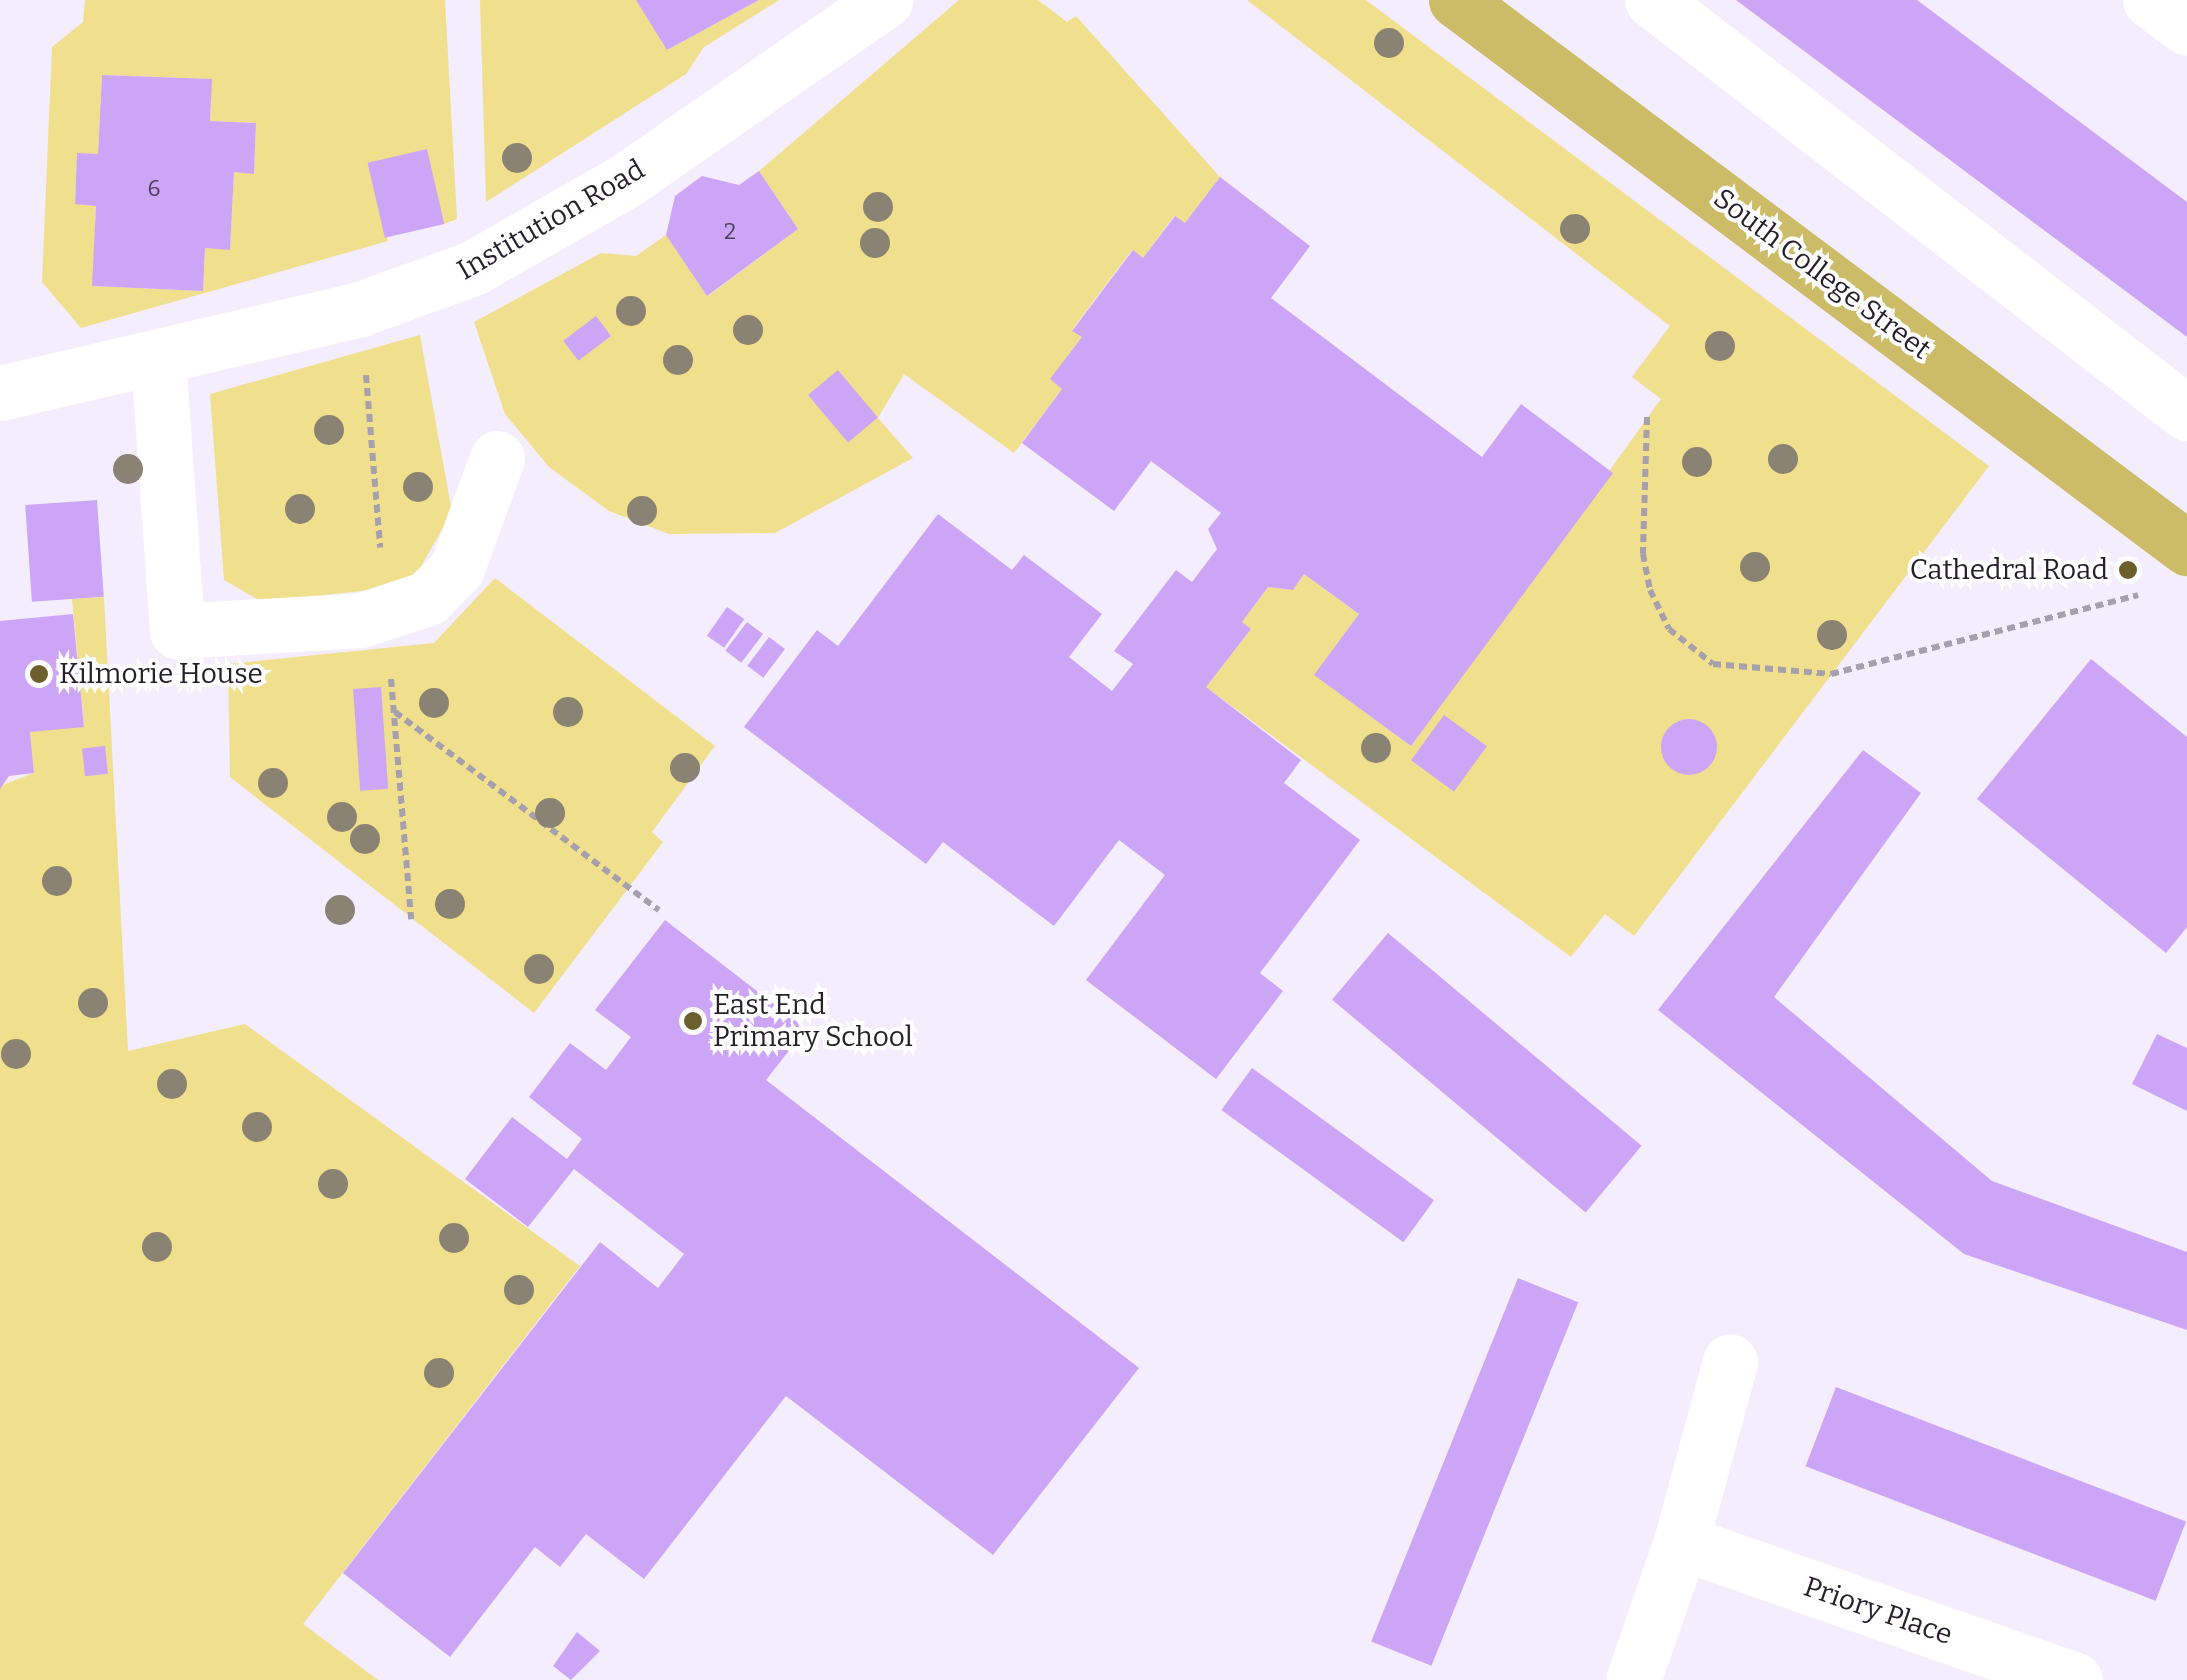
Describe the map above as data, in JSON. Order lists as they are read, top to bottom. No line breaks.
{"streets":{"highway":["South College Street"],"street":["Institution Road","Priory Place"]},"places":["Cathedral Road","Kilmorie House","East End Primary School"],"house_numbers":["6","2"]}
